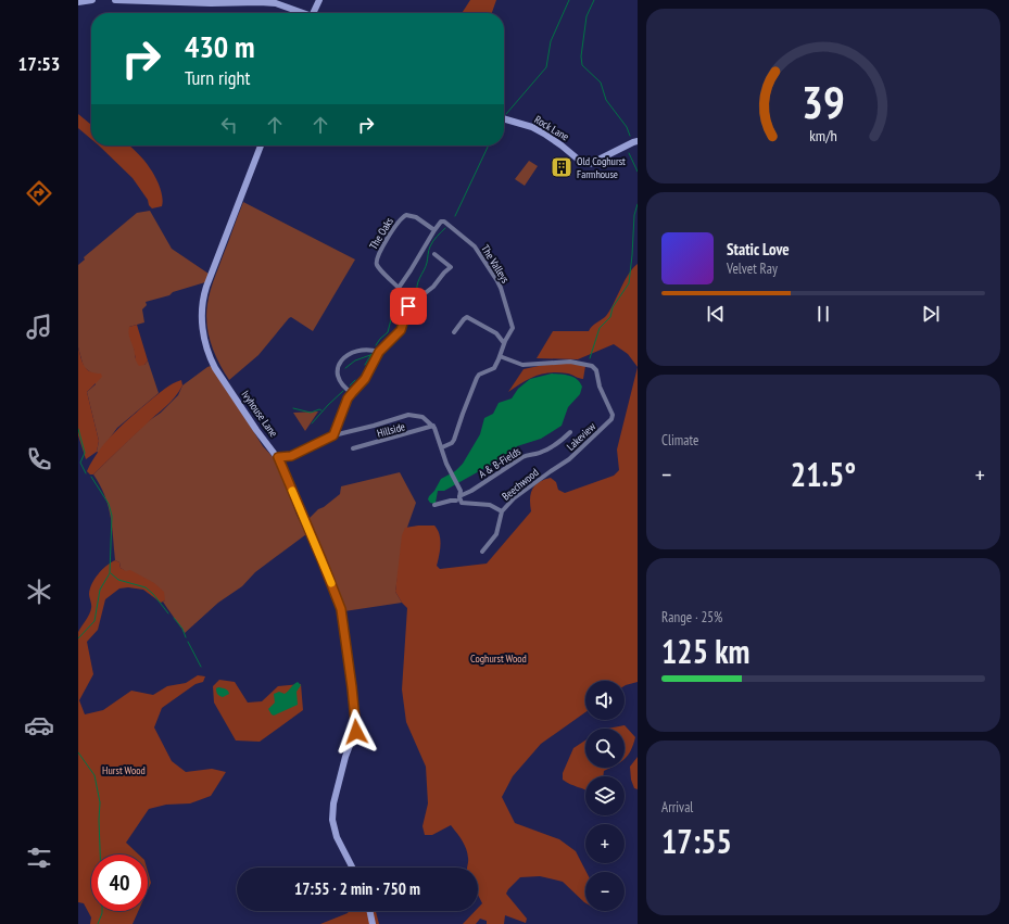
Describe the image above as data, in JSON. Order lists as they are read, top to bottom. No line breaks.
{"streets":{"street":["Rock Lane","The Oaks","The Valleys","Ivyhouse Lane","Hillside","Lakeview","A & B-Fields","Beechwood"]},"crossings":[["The Oaks","The Valleys"],["The Valleys","Lakeview"],["Lakeview","Beechwood"],["A & B-Fields","Beechwood"]],"parks":["Coghurst Wood","Hurst Wood"],"places":{"building":["Old Coghurst Farmhouse"]},"page":{"tabs":"17:53","turn":["430 m","Turn right"],"song":["Static Love","Velvet Ray"],"tile":["Climate",["Range · 25%","125 km"],["Arrival","17:55"]],"heat":["−","21.5°","+"],"map_buttons":["+","−"],"limit":"40","trip":"17:55 · 2 min · 750 m","gauge":["39","km/h"]}}
